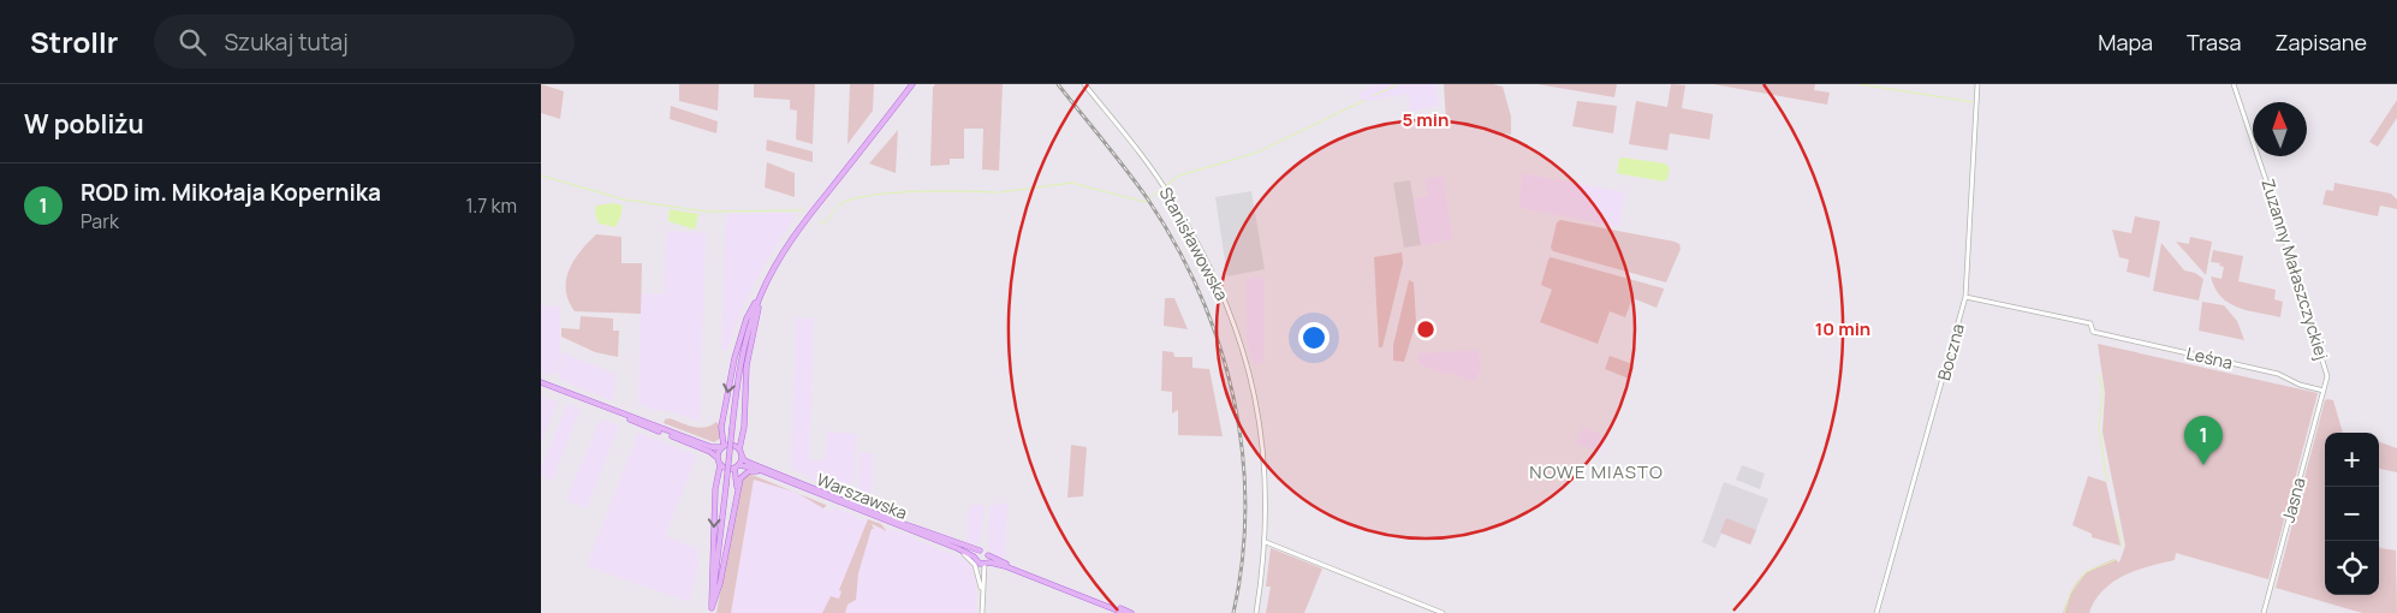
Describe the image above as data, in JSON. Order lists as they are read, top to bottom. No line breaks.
{"streets":{"main road":["Warszawska"],"street":["Stanisławowska","Zuzanny Małaszczyckiej","Boczna","Leśna","Jasna"]},"crossings":[["Zuzanny Małaszczyckiej","Leśna"],["Zuzanny Małaszczyckiej","Jasna"],["Boczna","Leśna"],["Leśna","Jasna"]],"districts":["NOWE MIASTO"],"north":"top","page":{"header":"Strollr","search":"Szukaj tutaj","nav":["Mapa","Trasa","Zapisane"],"heading":"W pobliżu","list":[{"mark":"1","name":"ROD im. Mikołaja Kopernika","note":"Park","value":"1.7 km"}],"pins":"1","map_buttons":["+","−"]},"rings":["5 min","10 min"]}
